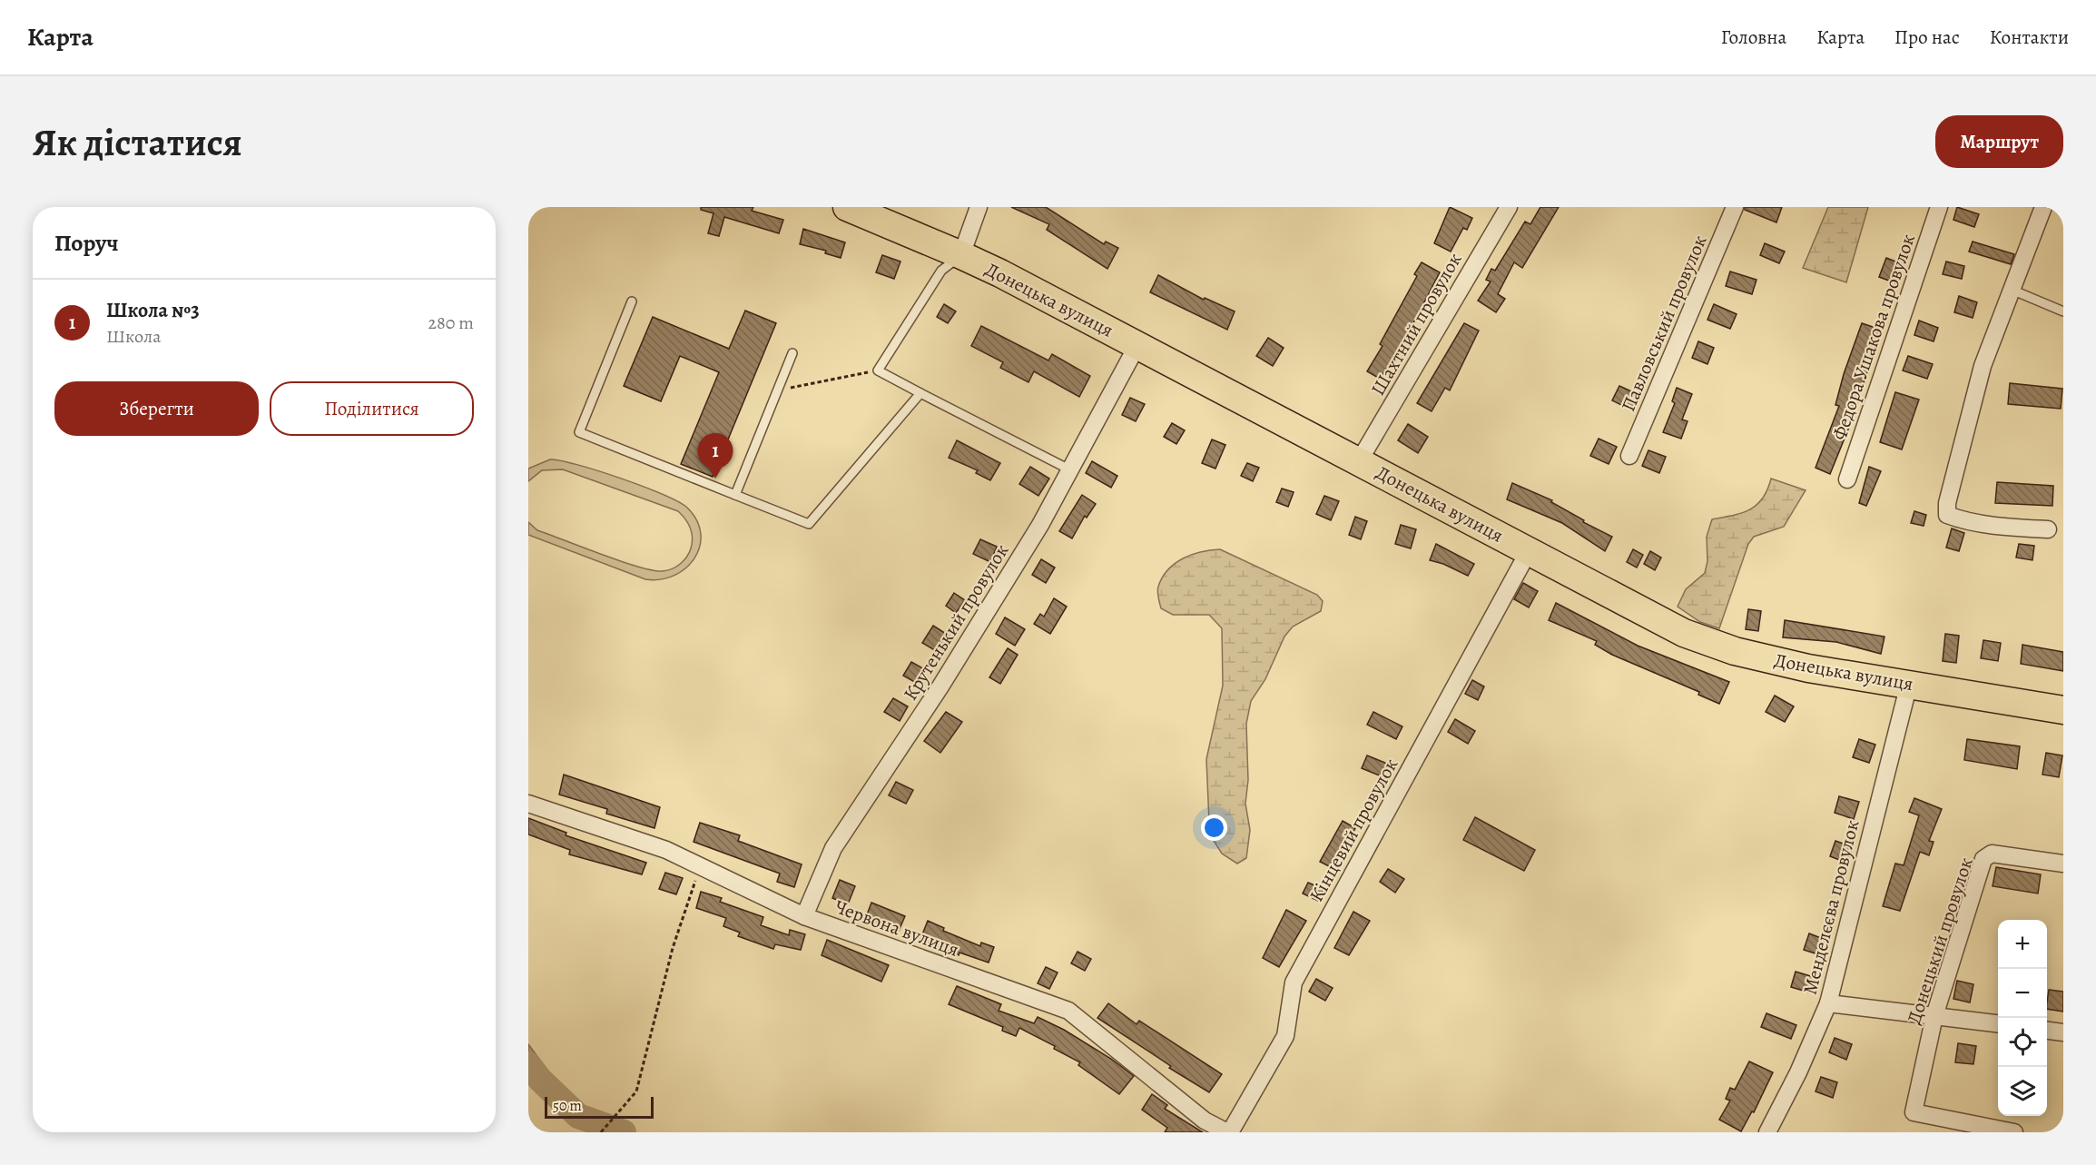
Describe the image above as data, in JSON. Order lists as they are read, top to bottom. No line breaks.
{"streets":{"main road":["Донецька вулиця"],"street":["Павловський провулок","Шахтний провулок","Федора Ушакова провулок","Крутенький провулок","Кінцевий провулок","Менделєєва провулок","Червона вулиця","Донецький провулок"]},"crossings":[["Донецька вулиця","Шахтний провулок"],["Донецька вулиця","Крутенький провулок"],["Донецька вулиця","Кінцевий провулок"],["Донецька вулиця","Менделєєва провулок"],["Крутенький провулок","Червона вулиця"],["Кінцевий провулок","Червона вулиця"]],"scale_bar":"50 m","page":{"header":"Карта","nav":["Головна","Карта","Про нас","Контакти"],"buttons":["Маршрут",["Зберегти","Поділитися"]],"title":"Як дістатися","heading":"Поруч","list":[{"mark":"1","name":"Школа №3","note":"Школа","value":"280 m"}],"pins":"1","map_buttons":["+","−"],"scale":"50 m"}}
